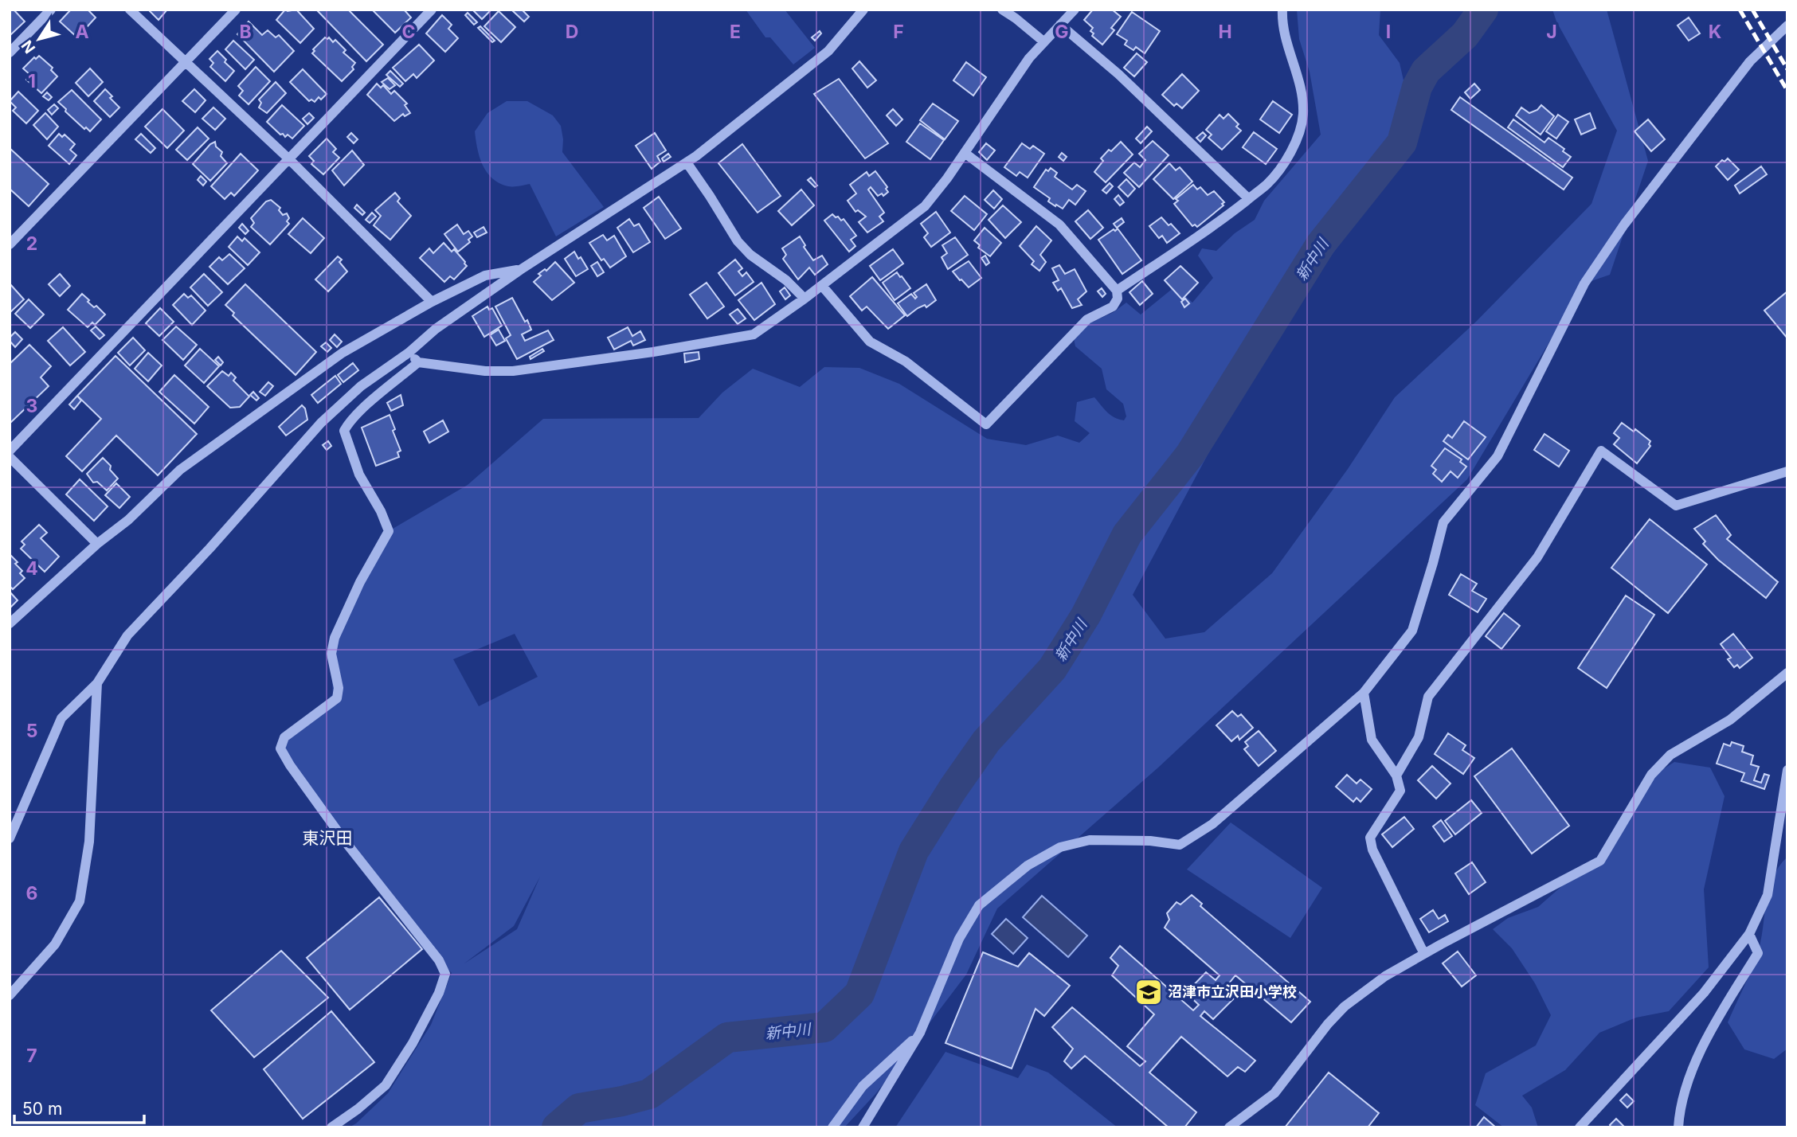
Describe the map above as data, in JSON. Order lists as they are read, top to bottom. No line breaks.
{"districts":["東沢田"],"water":["新中川"],"places":{"school or university":["沼津市立沢田小学校"]},"scale_bar":"50 m","north":"bottom left","grid":{"columns":["A","B","C","D","E","F","G","H","I","J","K"],"rows":["1","2","3","4","5","6","7"]}}
